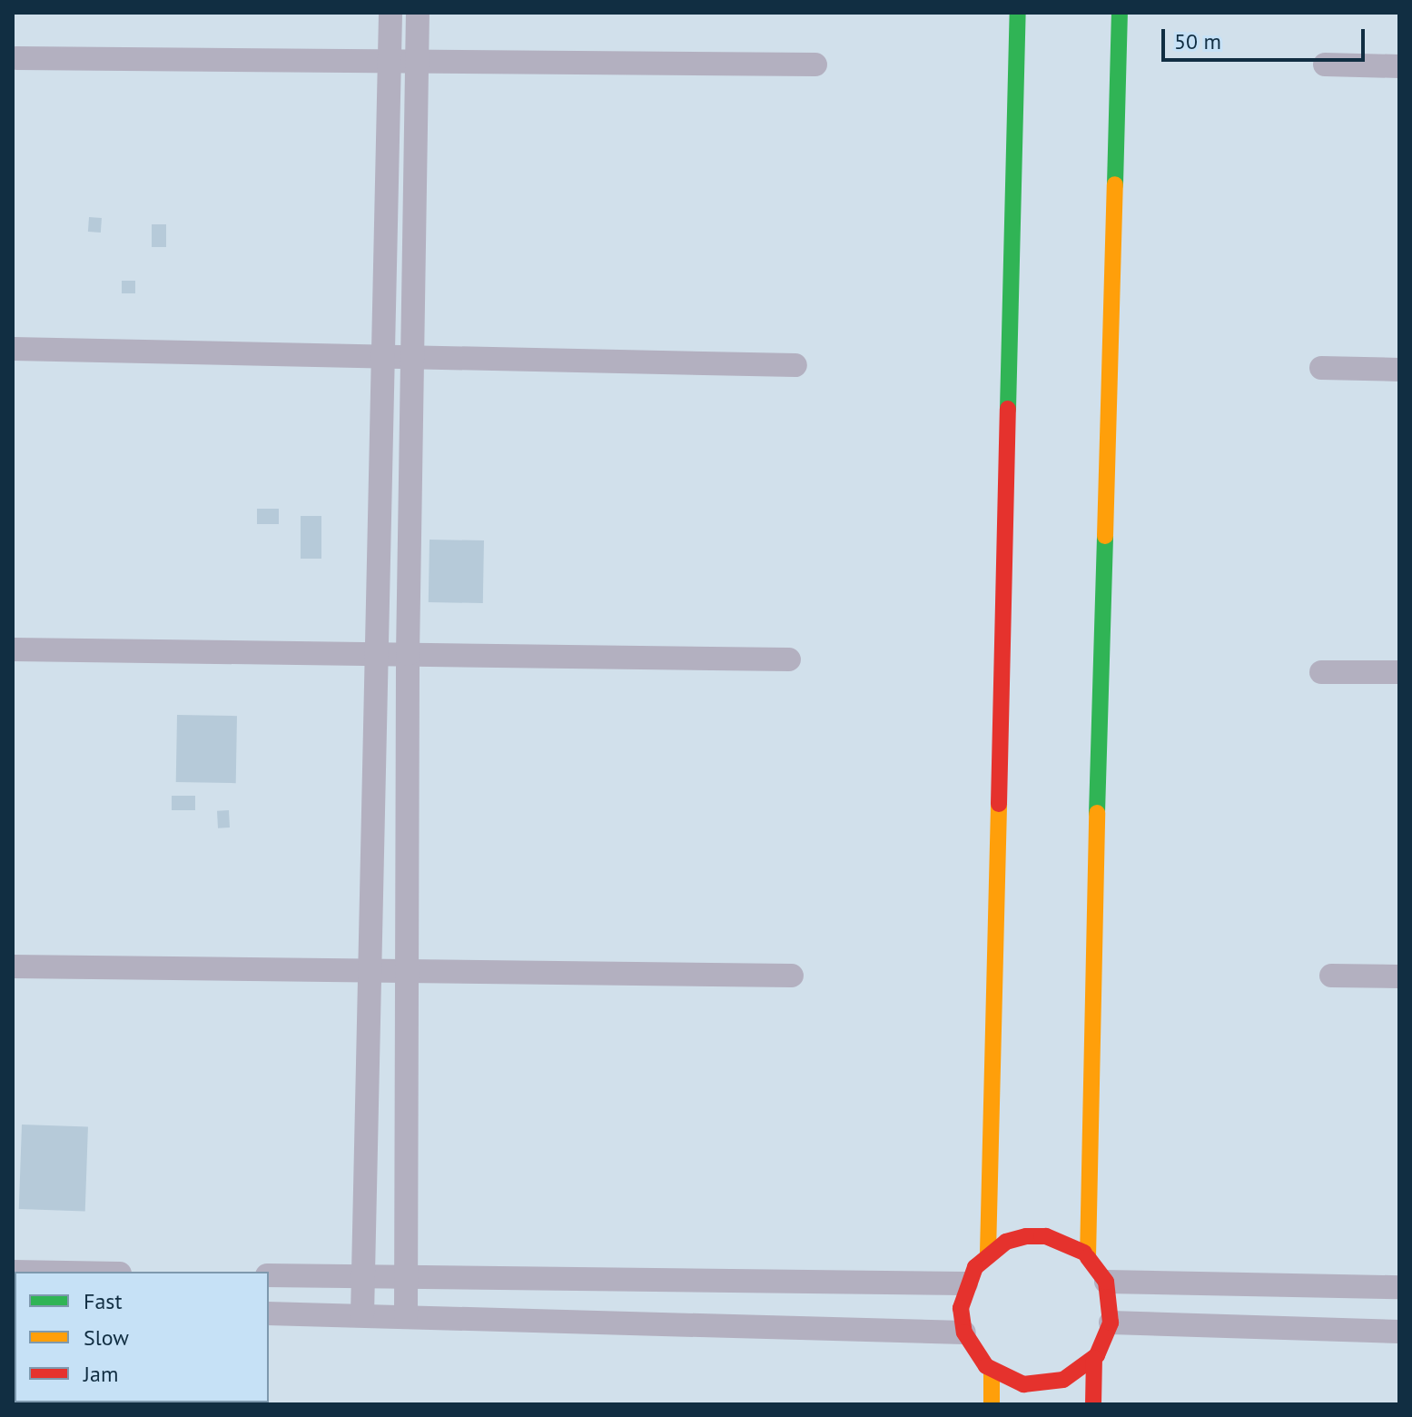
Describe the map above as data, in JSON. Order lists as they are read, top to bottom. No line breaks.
{"legend":["Fast","Slow","Jam"],"scale_bar":"50 m"}
